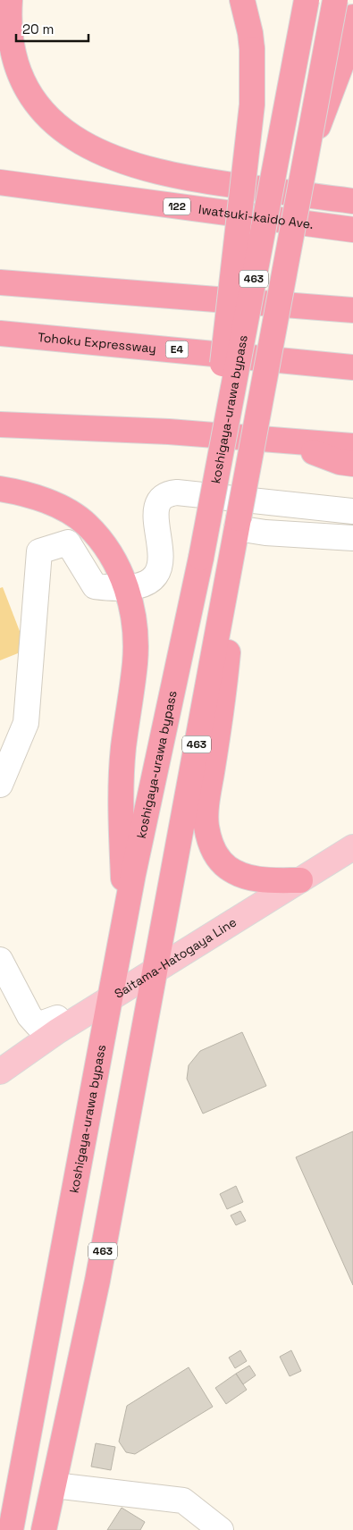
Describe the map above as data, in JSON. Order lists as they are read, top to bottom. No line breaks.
{"streets":{"highway":["122","Iwatsuki-kaido Ave.","463","Tohoku Expressway","E4","koshigaya-urawa bypass"],"main road":["Saitama-Hatogaya Line"]},"crossings":[["463","Saitama-Hatogaya Line"],["koshigaya-urawa bypass","Saitama-Hatogaya Line"]],"scale_bar":"20 m"}
